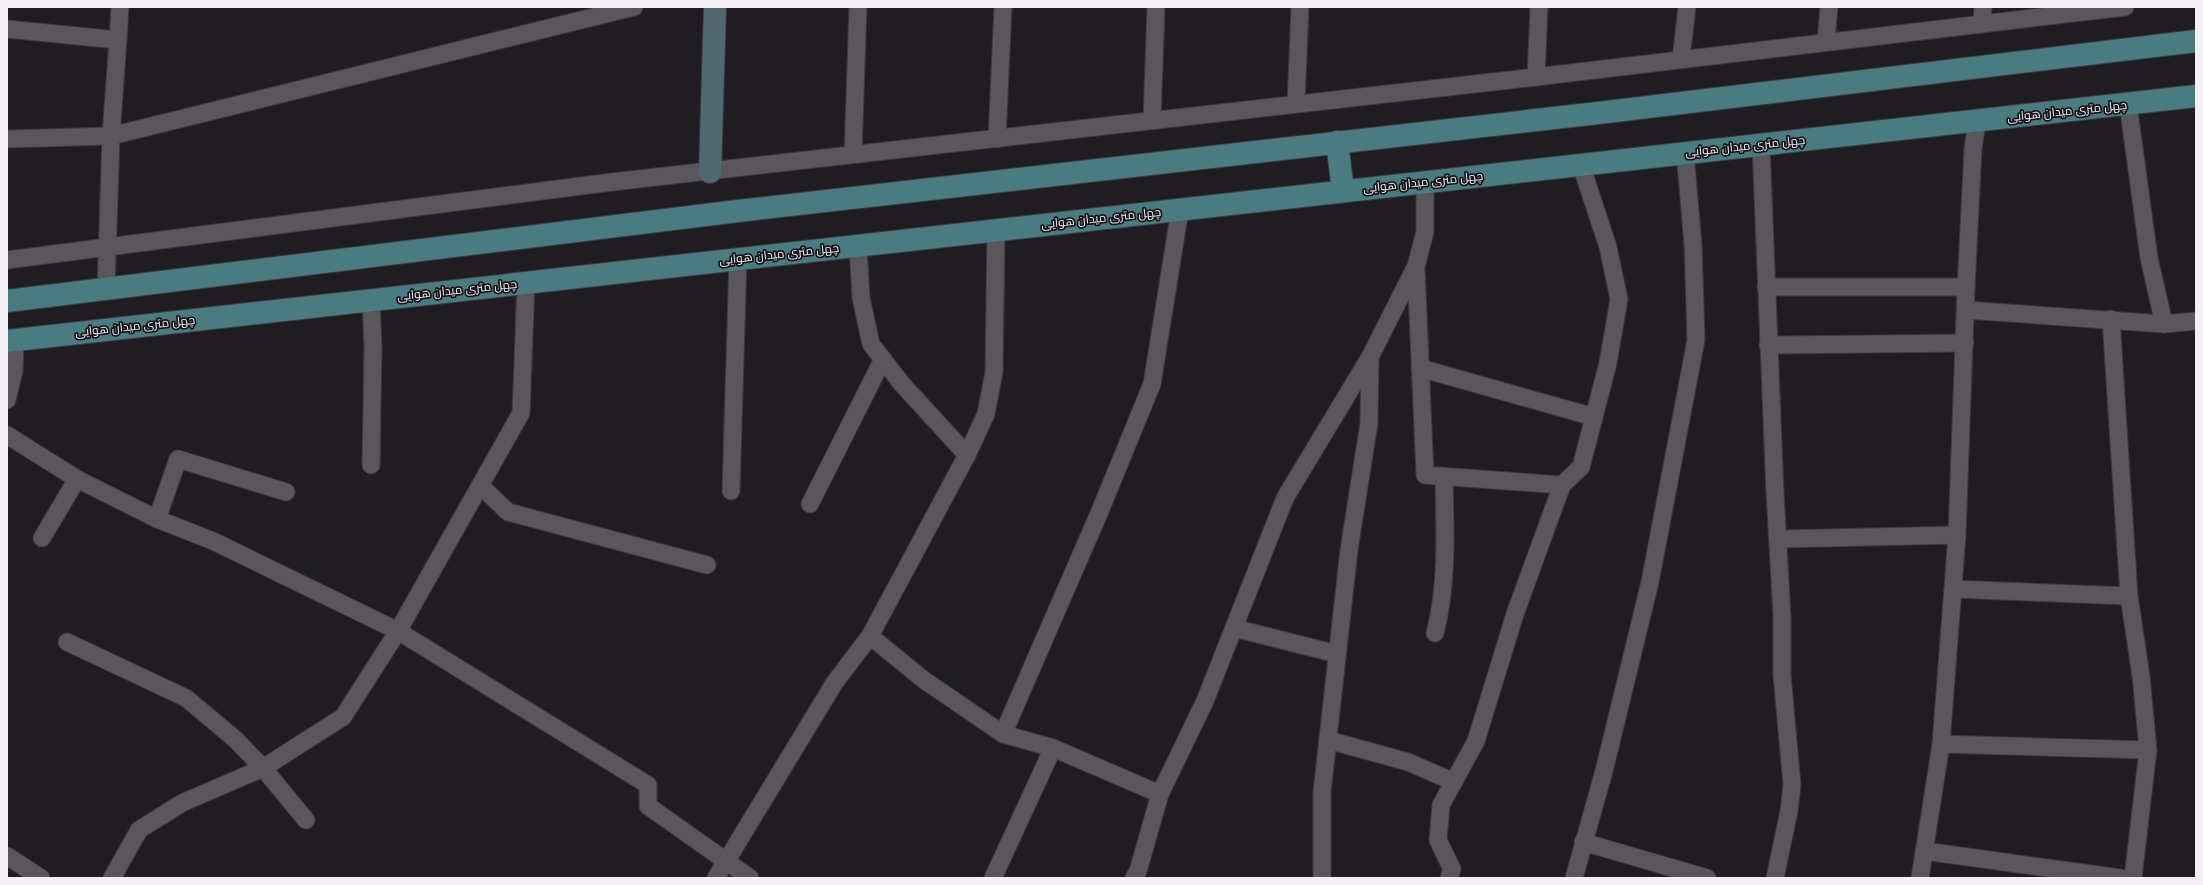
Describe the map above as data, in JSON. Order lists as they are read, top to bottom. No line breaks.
{"streets":{"main road":["چهل متری میدان هوایی"]}}
